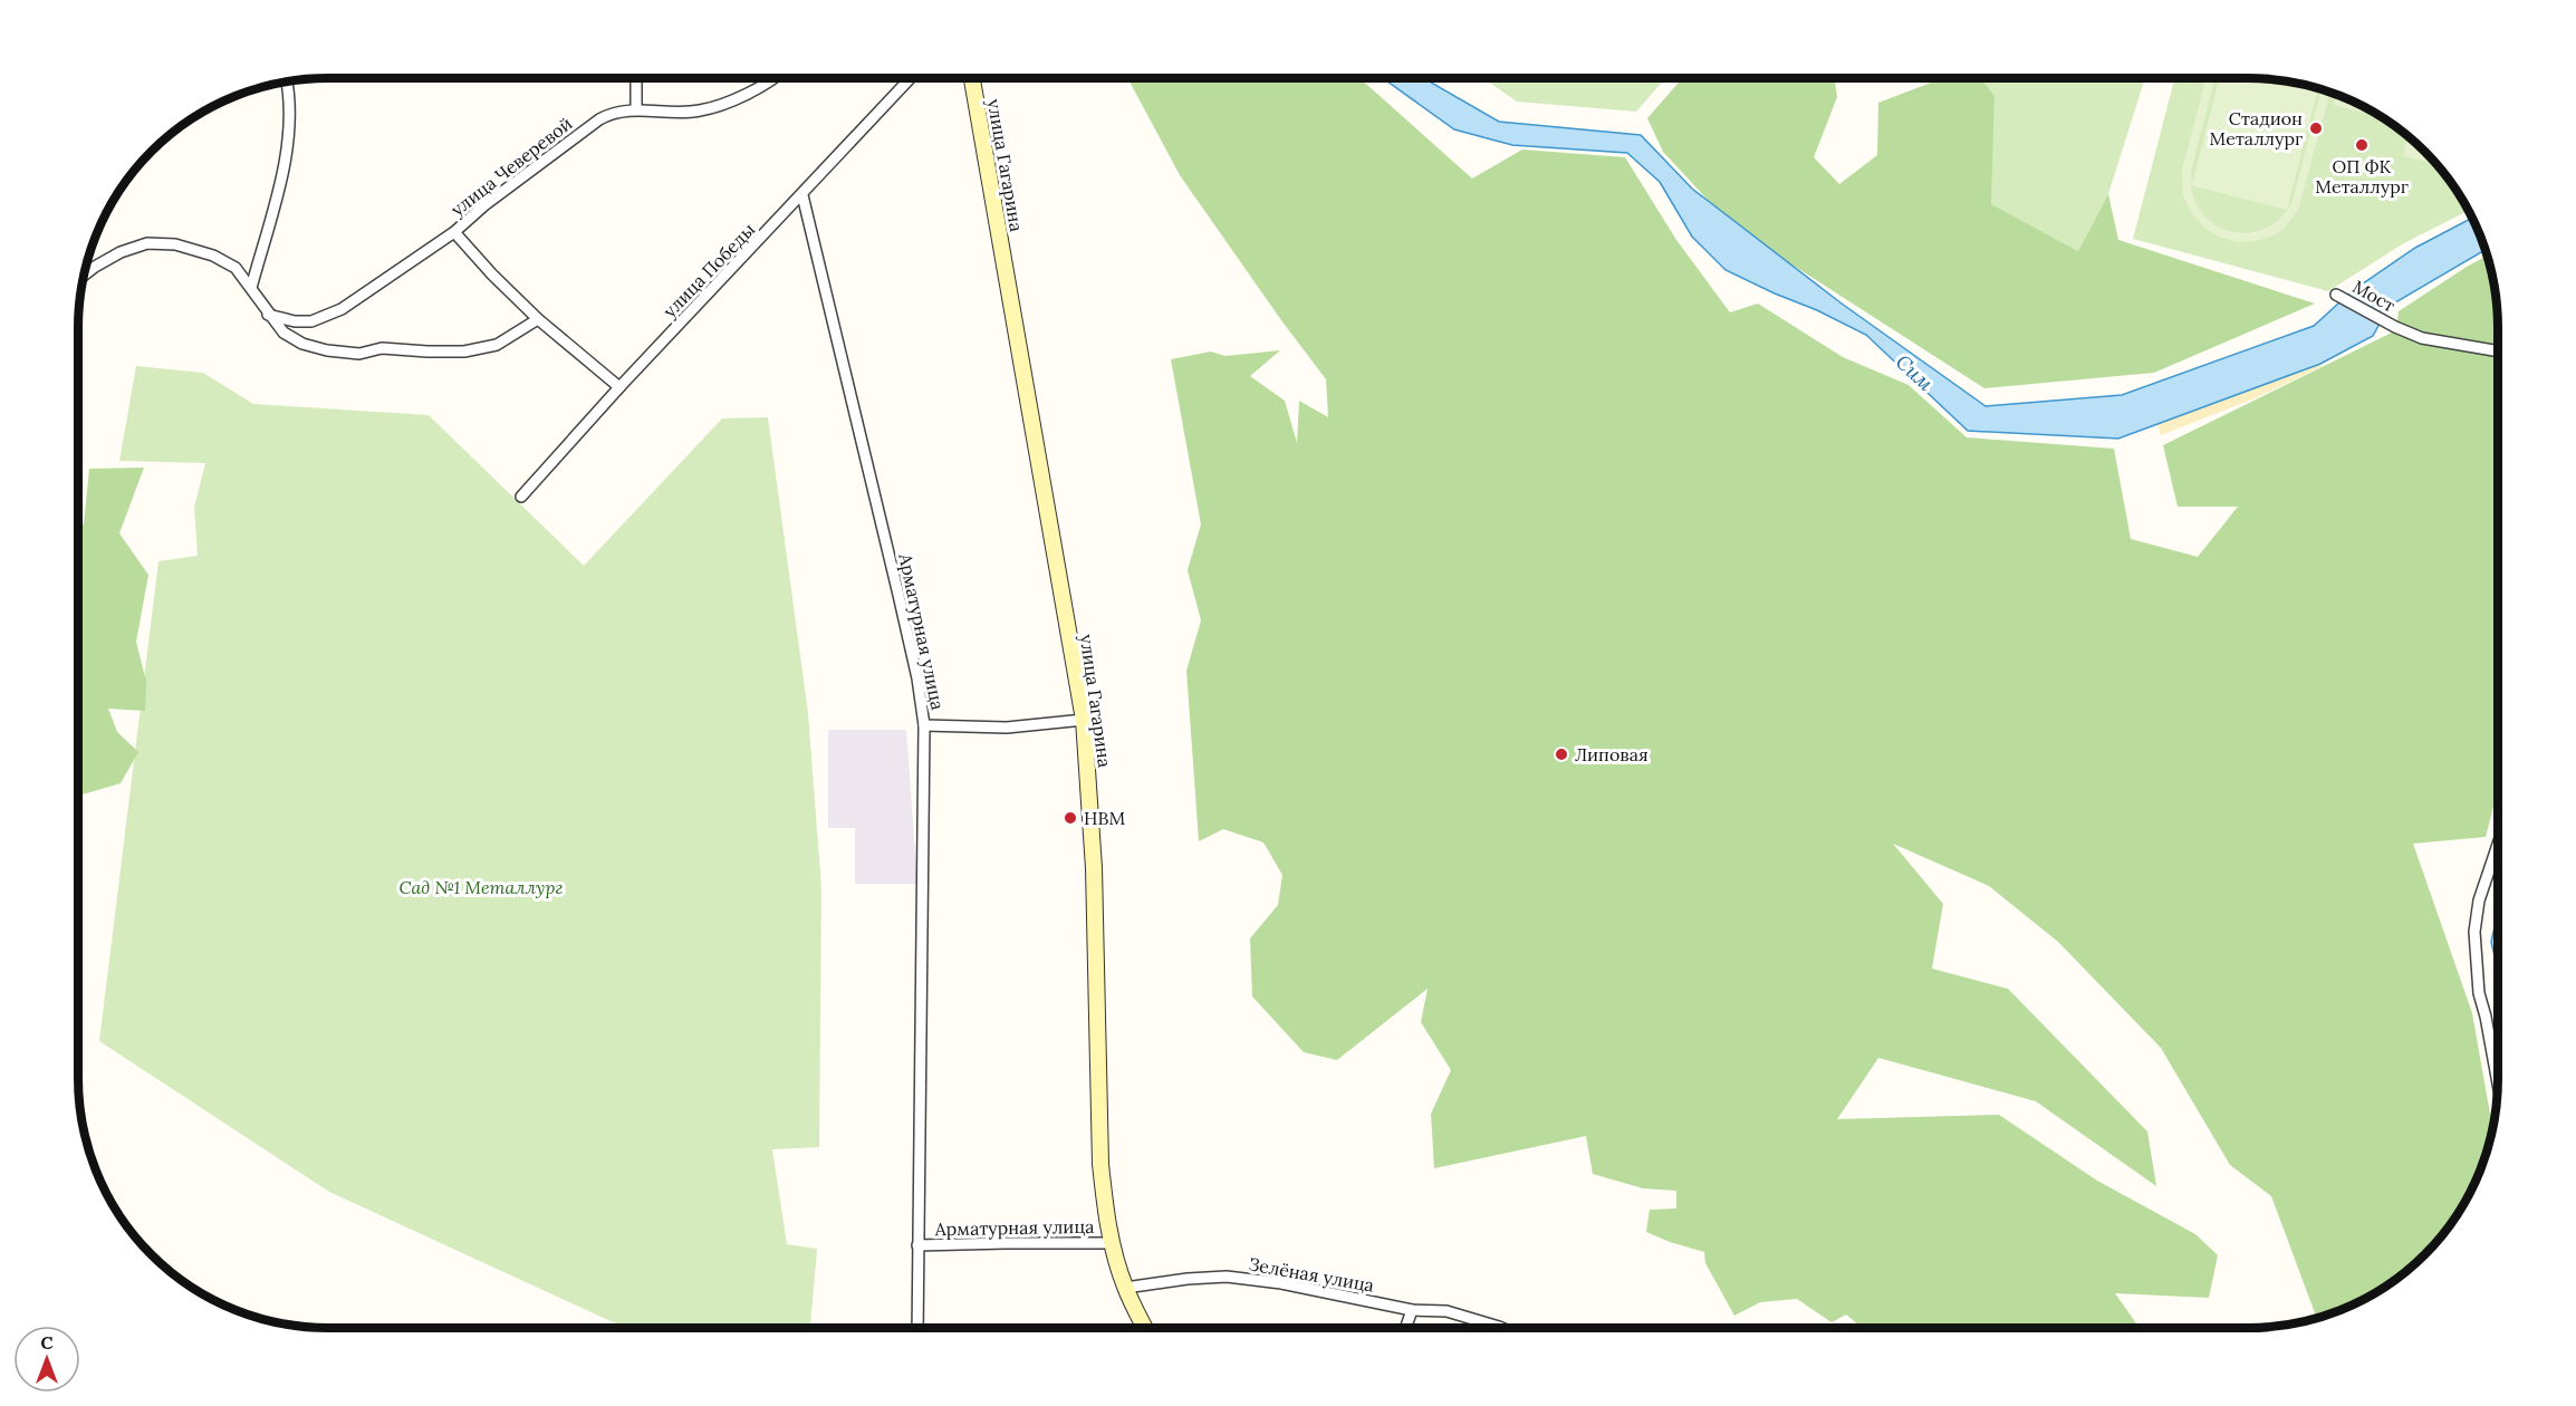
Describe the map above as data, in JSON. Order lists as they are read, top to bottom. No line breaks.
{"streets":{"street":["улица Гагарина","улица Чеверевой","улица Победы","Мост","Арматурная улица","Зелёная улица"]},"crossings":[["улица Гагарина","Арматурная улица"],["улица Гагарина","Зелёная улица"],["улица Победы","Арматурная улица"]],"water":["Сим"],"parks":["Сад №1 Металлург"],"places":["Стадион Металлург","ОП ФК Металлург","Липовая","НВМ"],"north":"top"}
